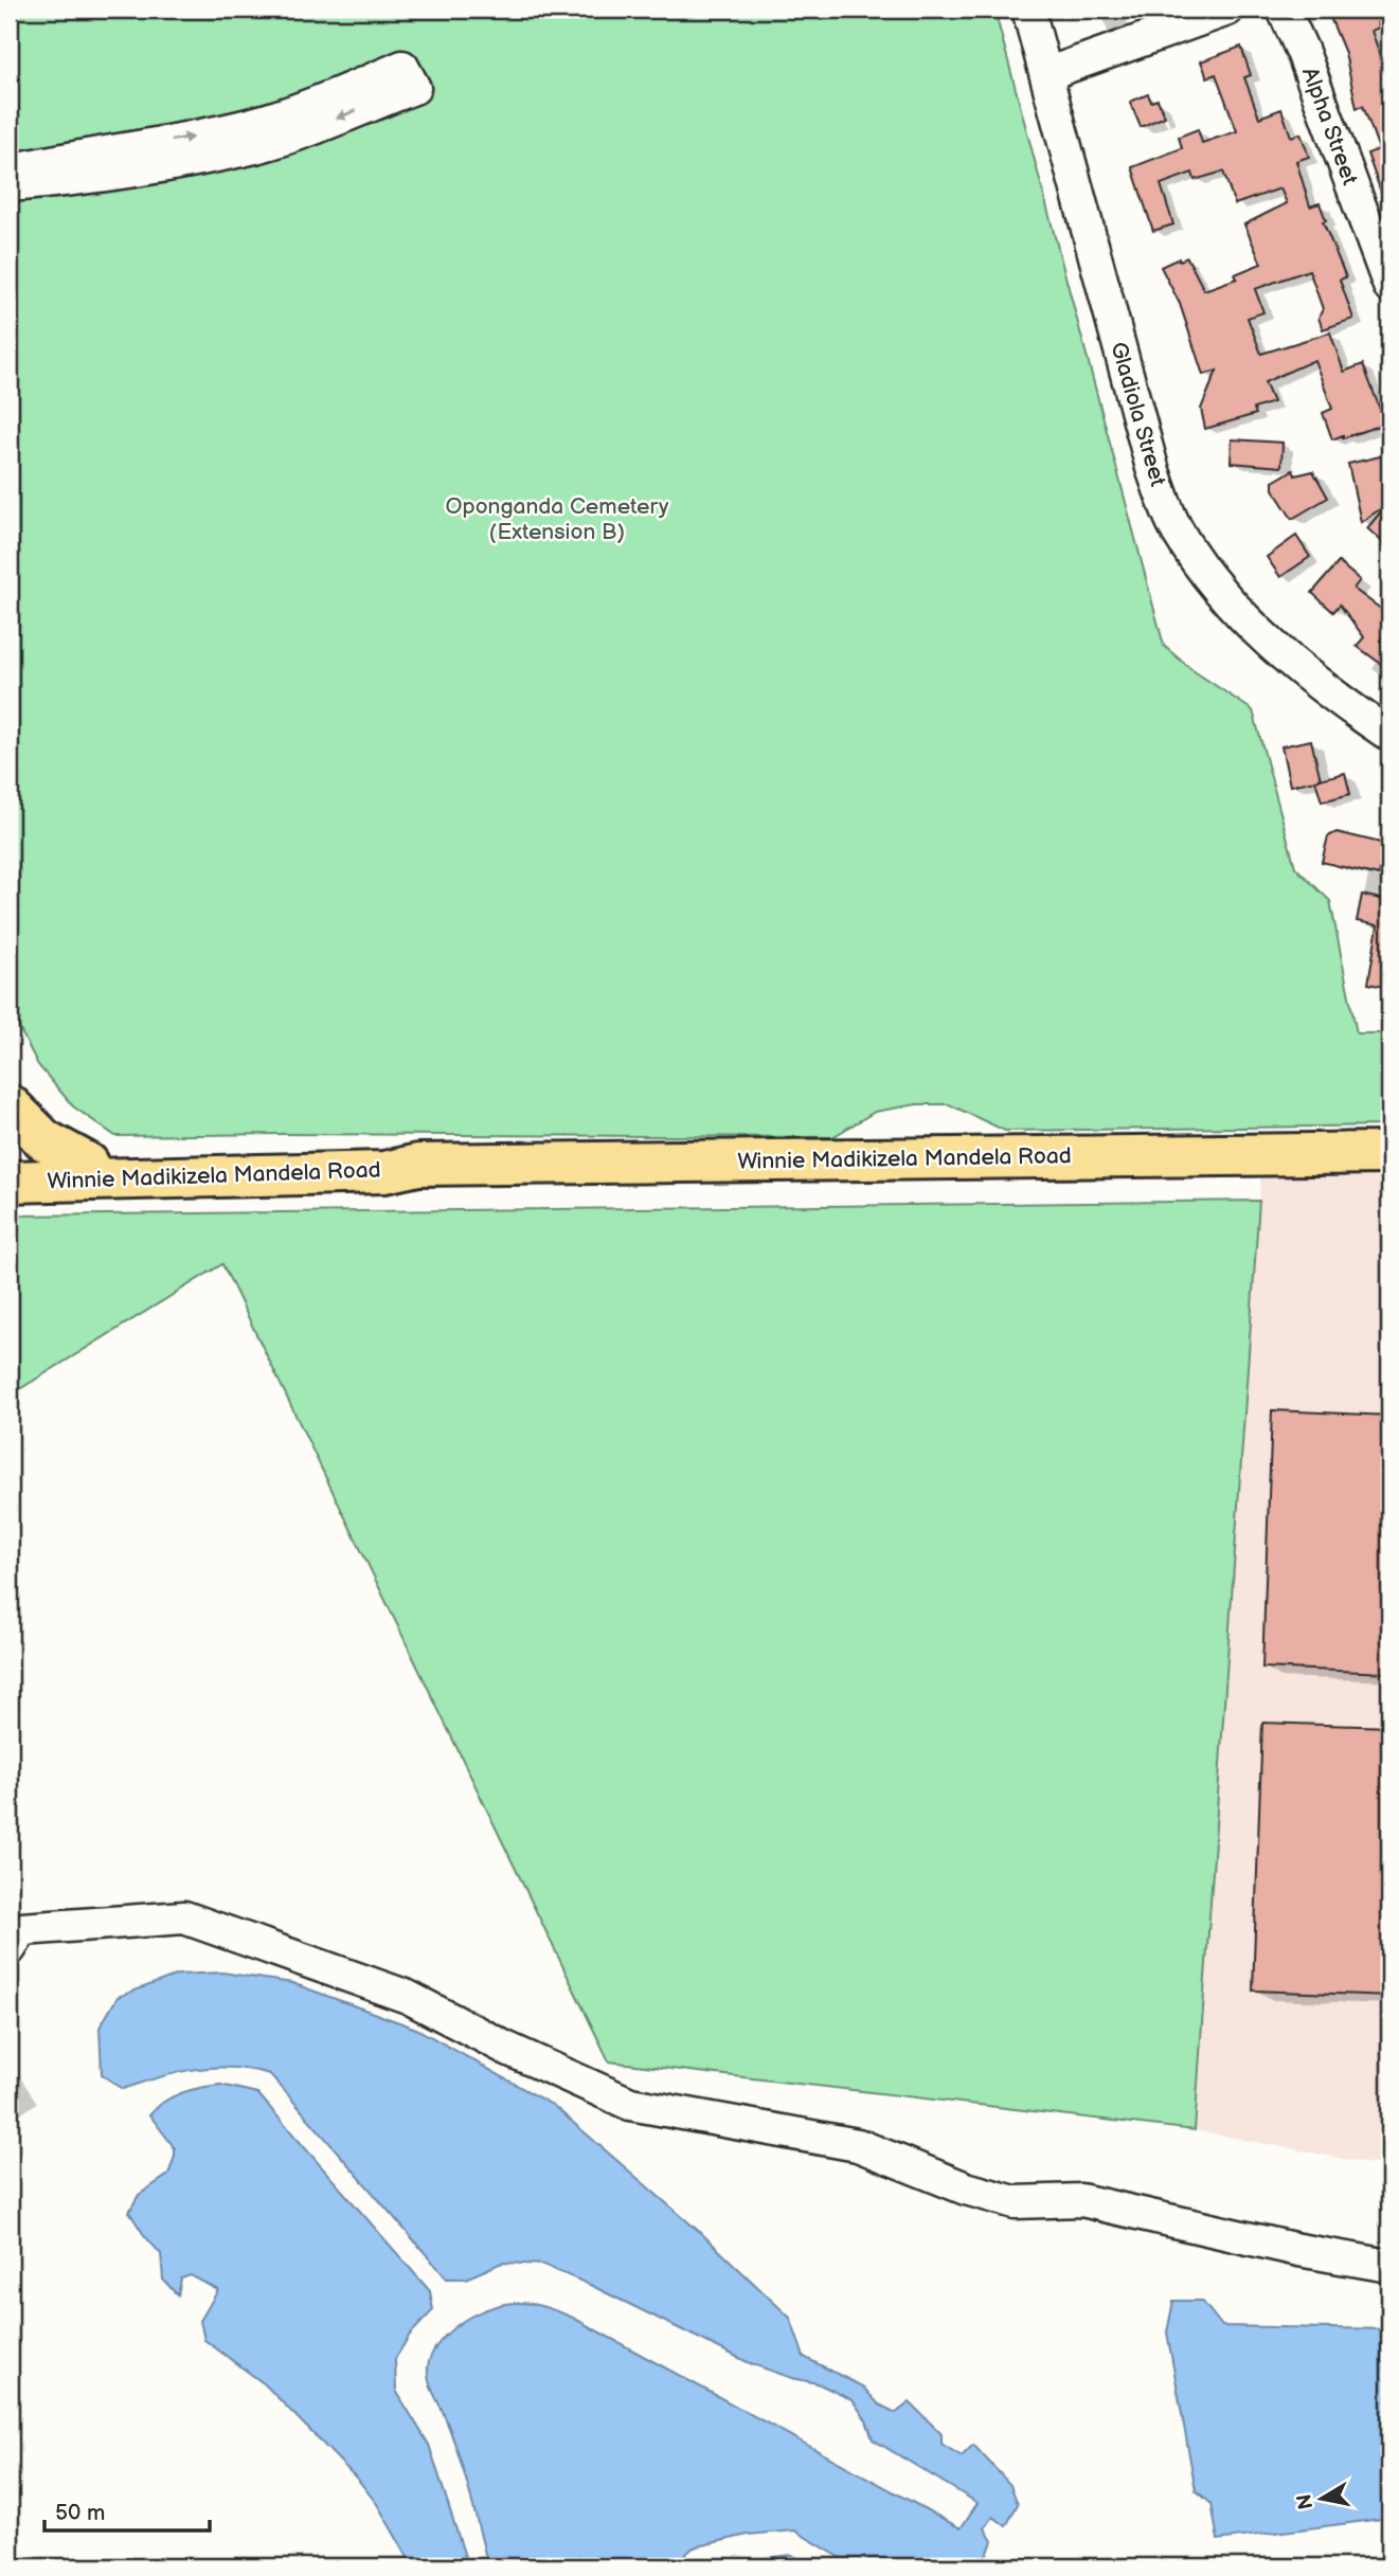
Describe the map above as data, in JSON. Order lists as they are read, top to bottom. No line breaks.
{"streets":{"main road":["Winnie Madikizela Mandela Road"],"street":["Alpha Street","Gladiola Street"]},"parks":["Oponganda Cemetery (Extension B)"],"scale_bar":"50 m","north":"left"}
